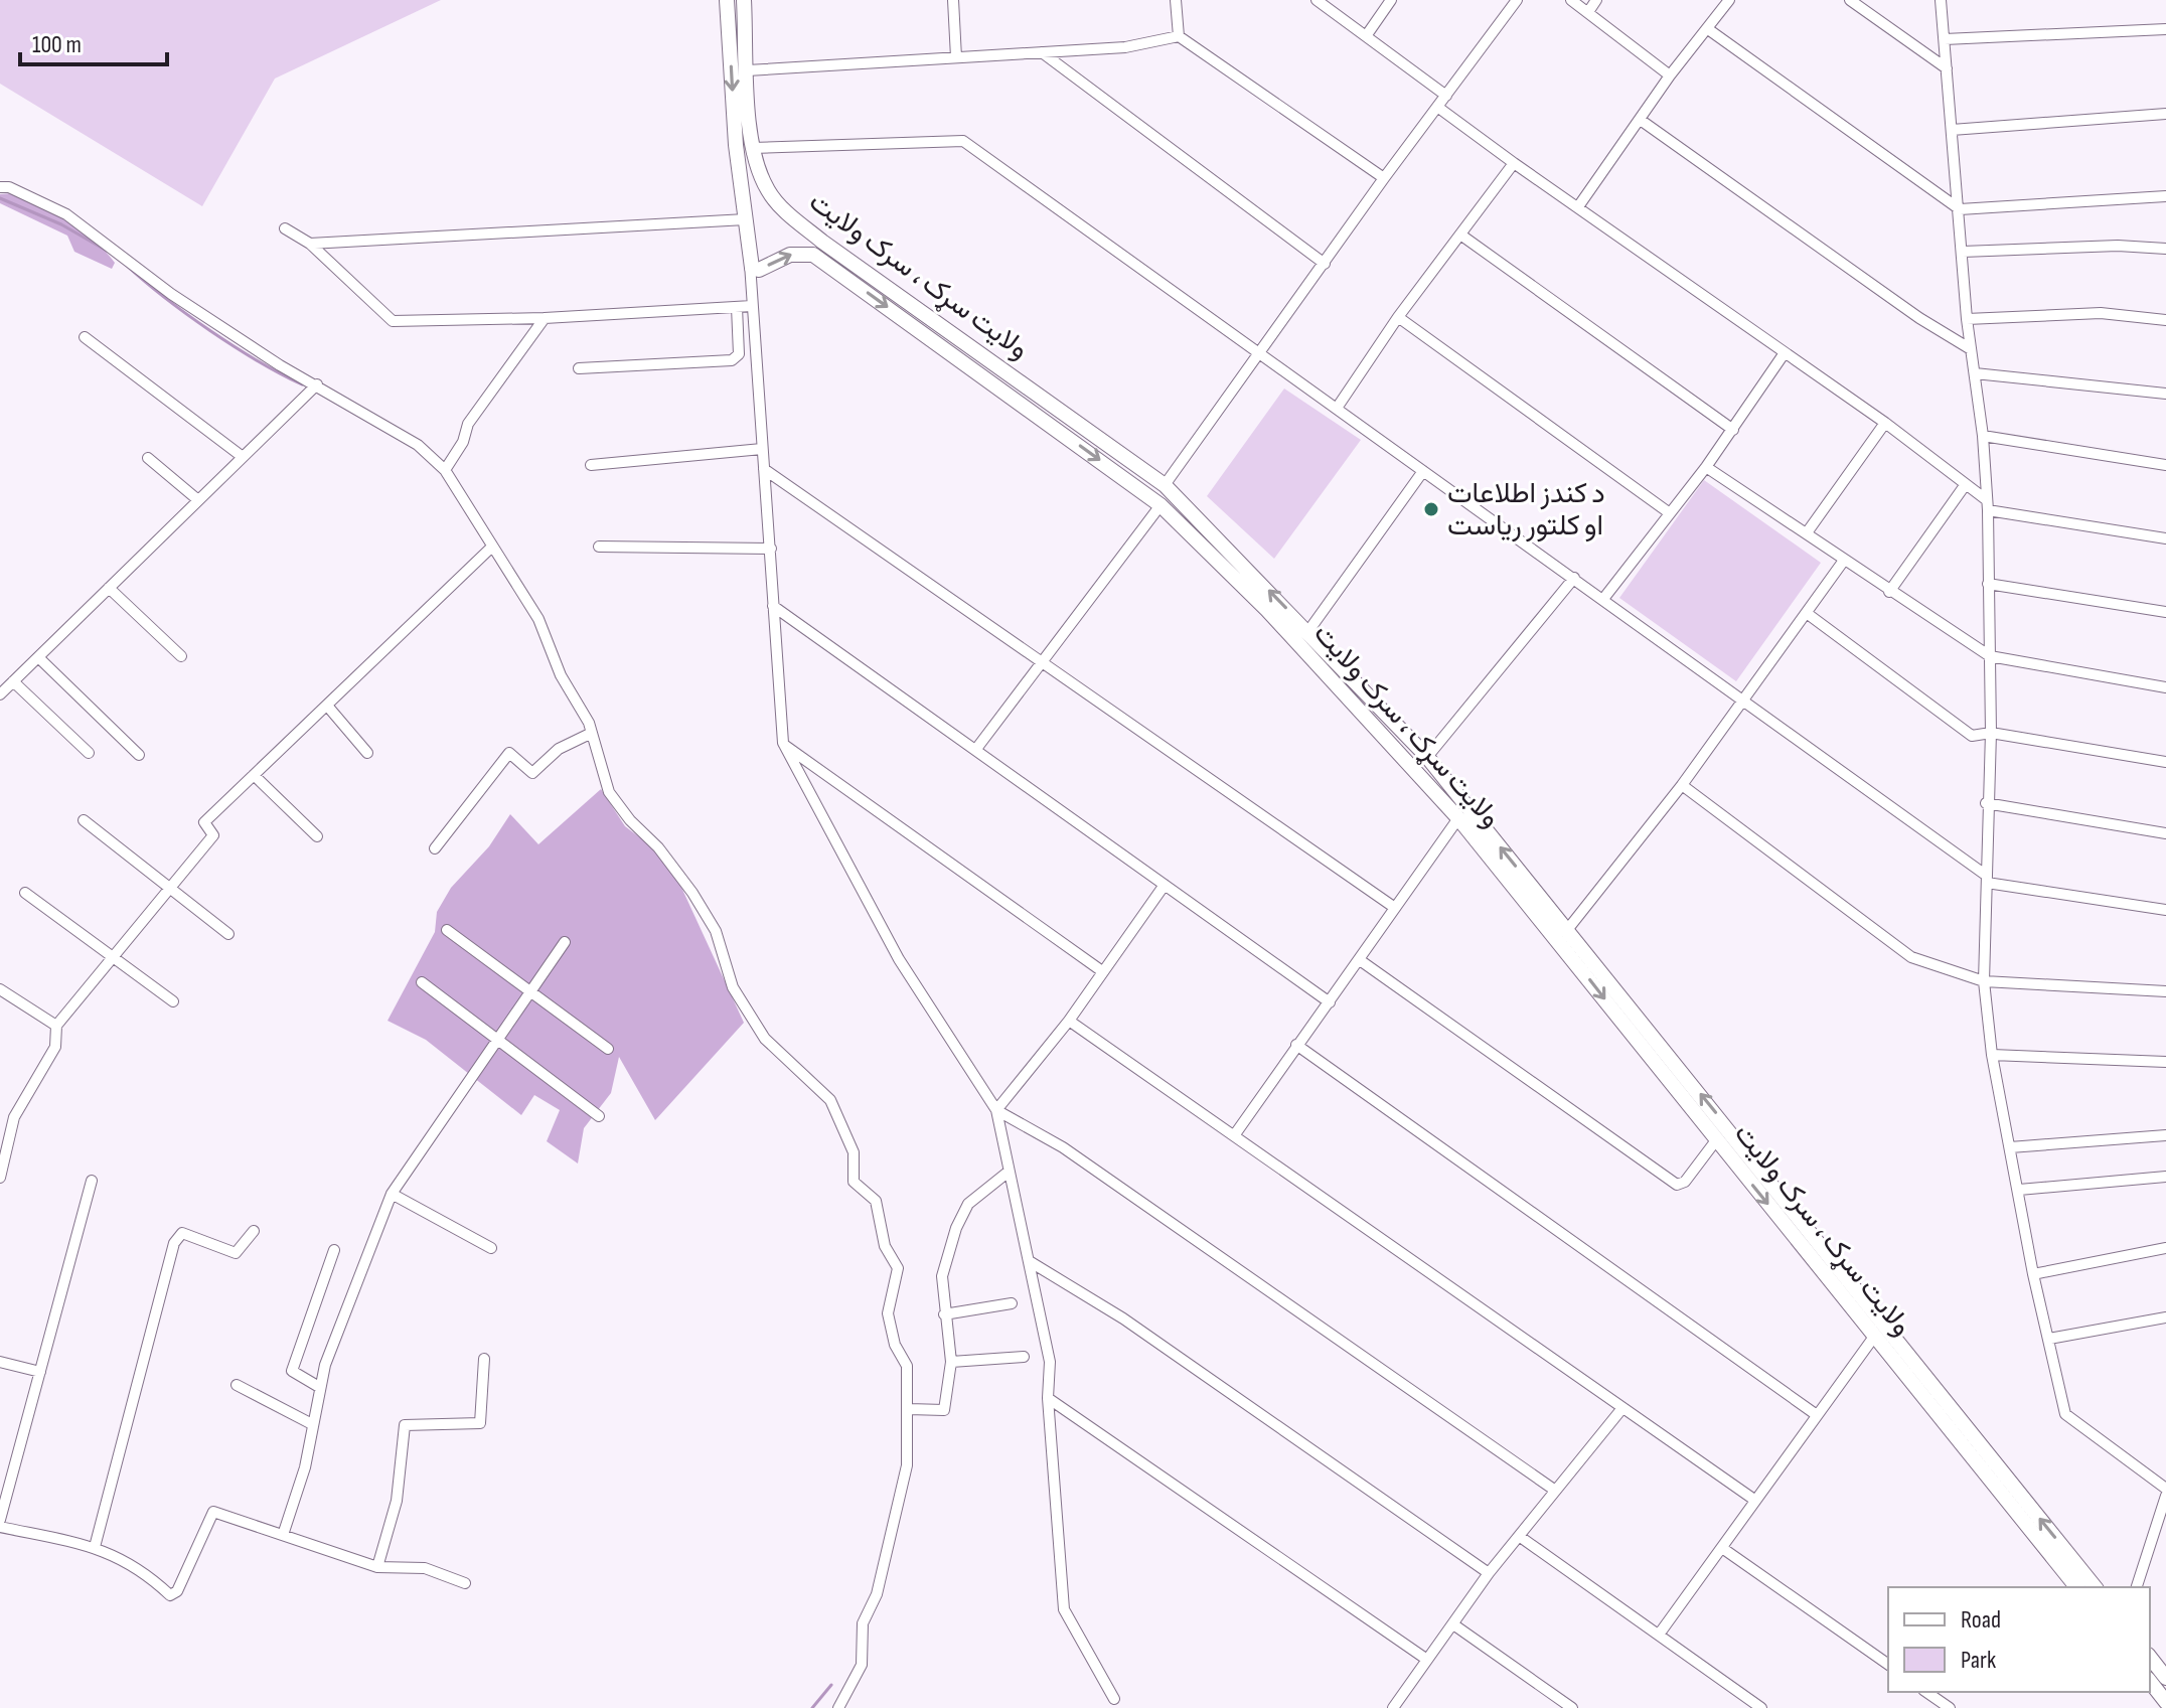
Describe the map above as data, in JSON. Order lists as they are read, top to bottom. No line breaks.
{"streets":{"main road":["ولایت سړک ، سرک ولایت"]},"places":["د کندز اطلاعات او کلتور ریاست"],"legend":["Road","Park"],"scale_bar":"100 m"}
